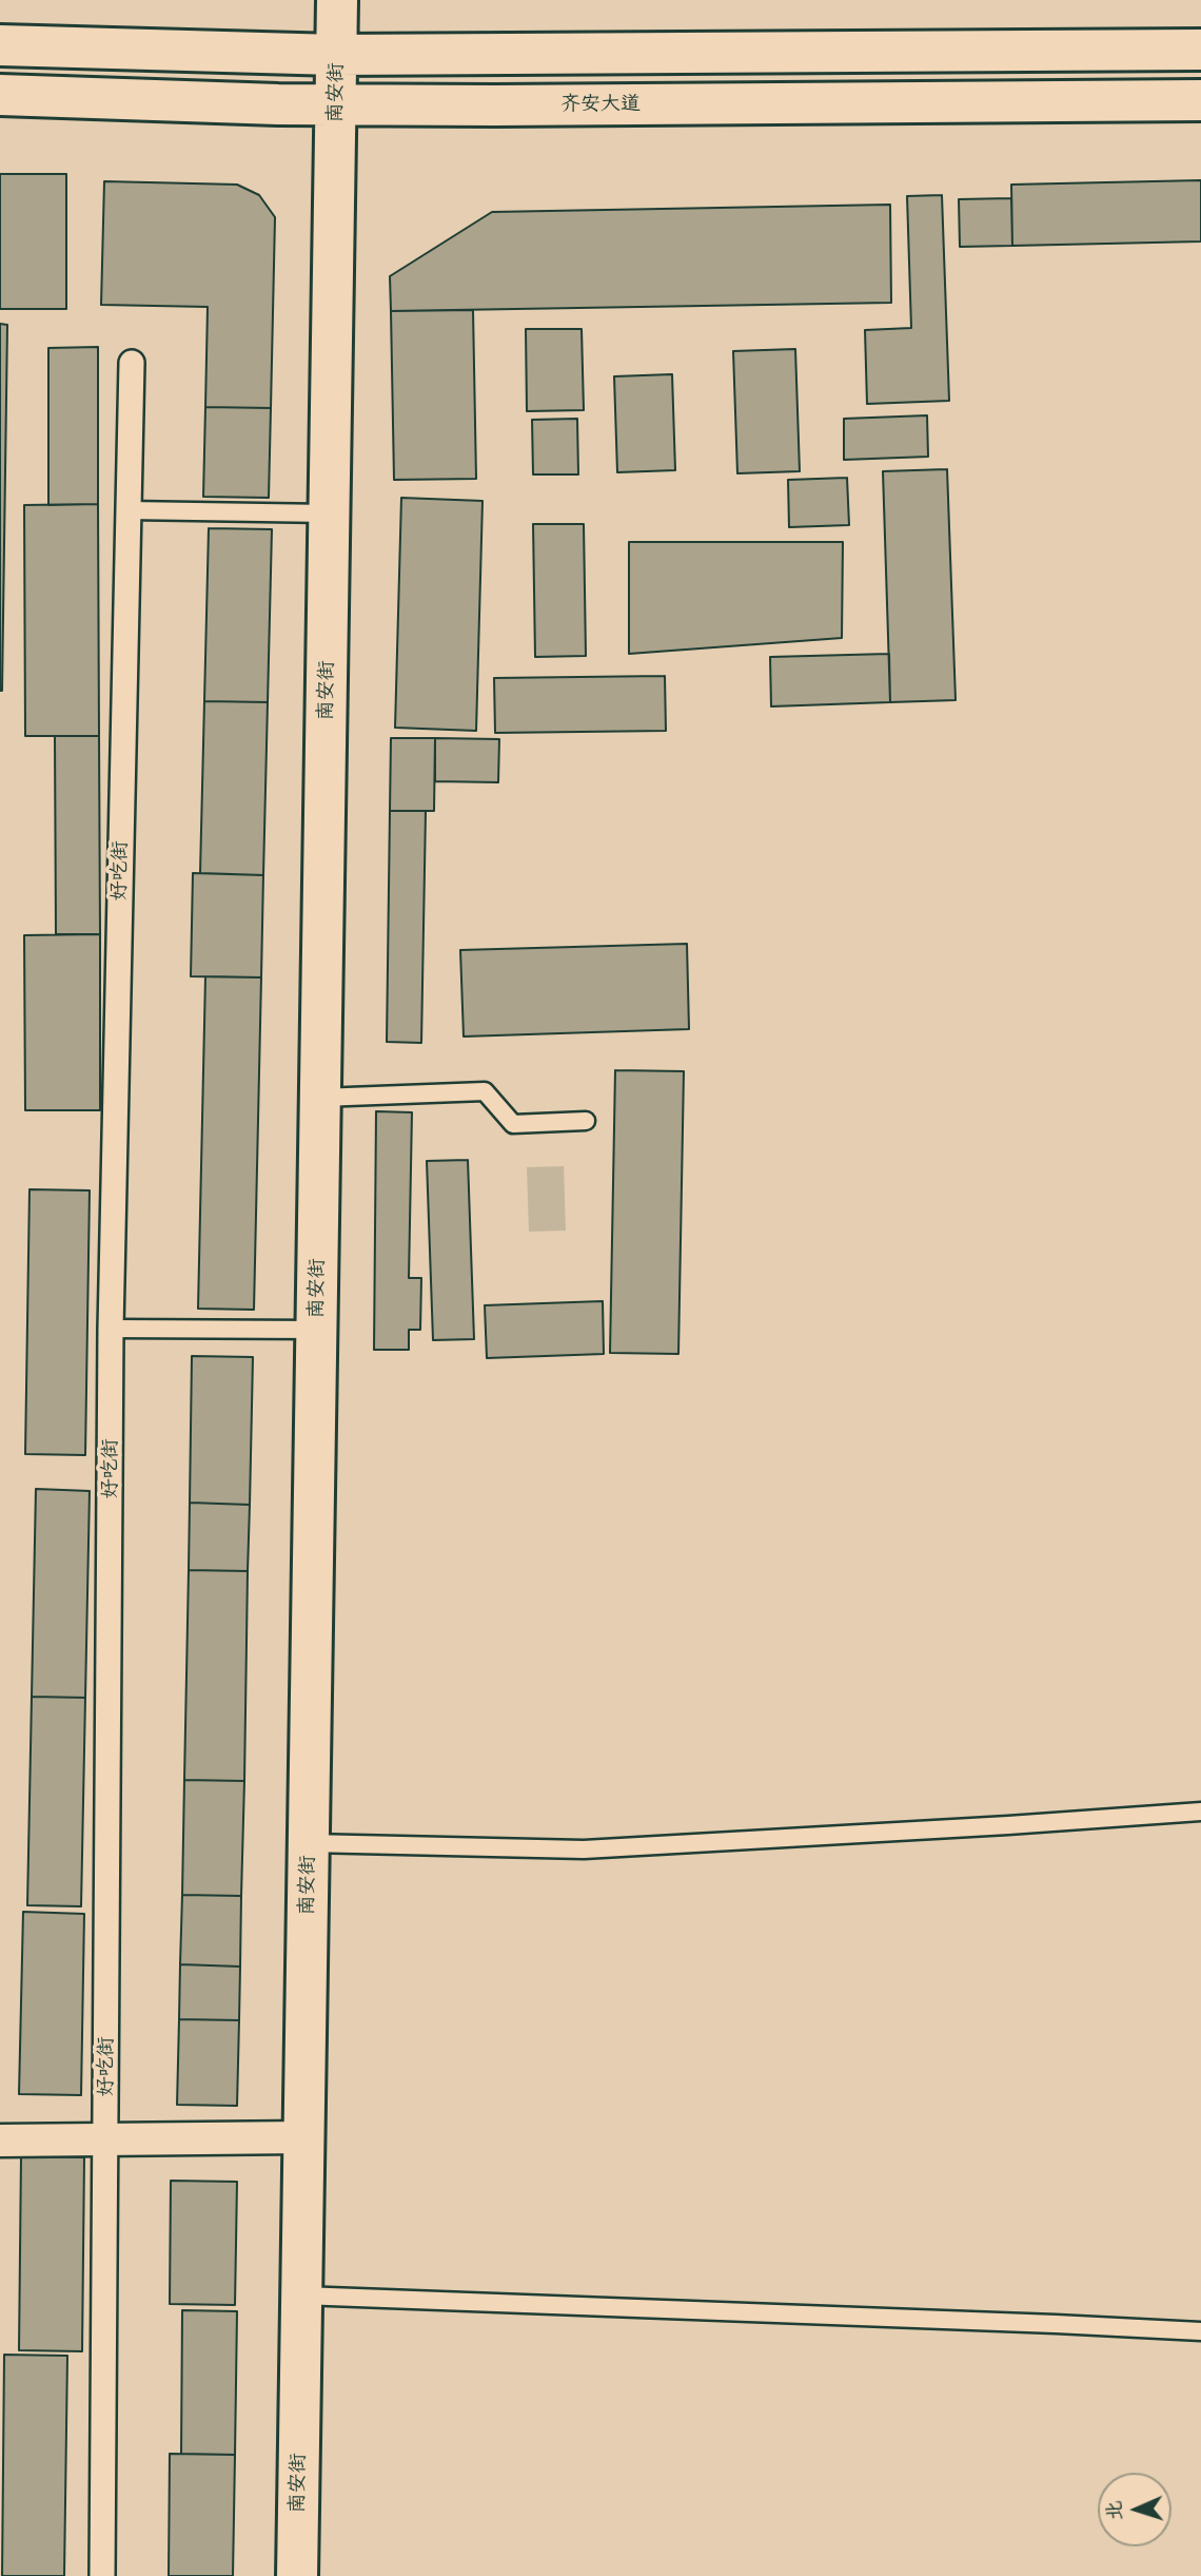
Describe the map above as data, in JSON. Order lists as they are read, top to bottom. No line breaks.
{"streets":{"main road":["南安街","齐安大道"],"street":["好吃街"]},"crossings":[["南安街","齐安大道"]],"north":"left"}
